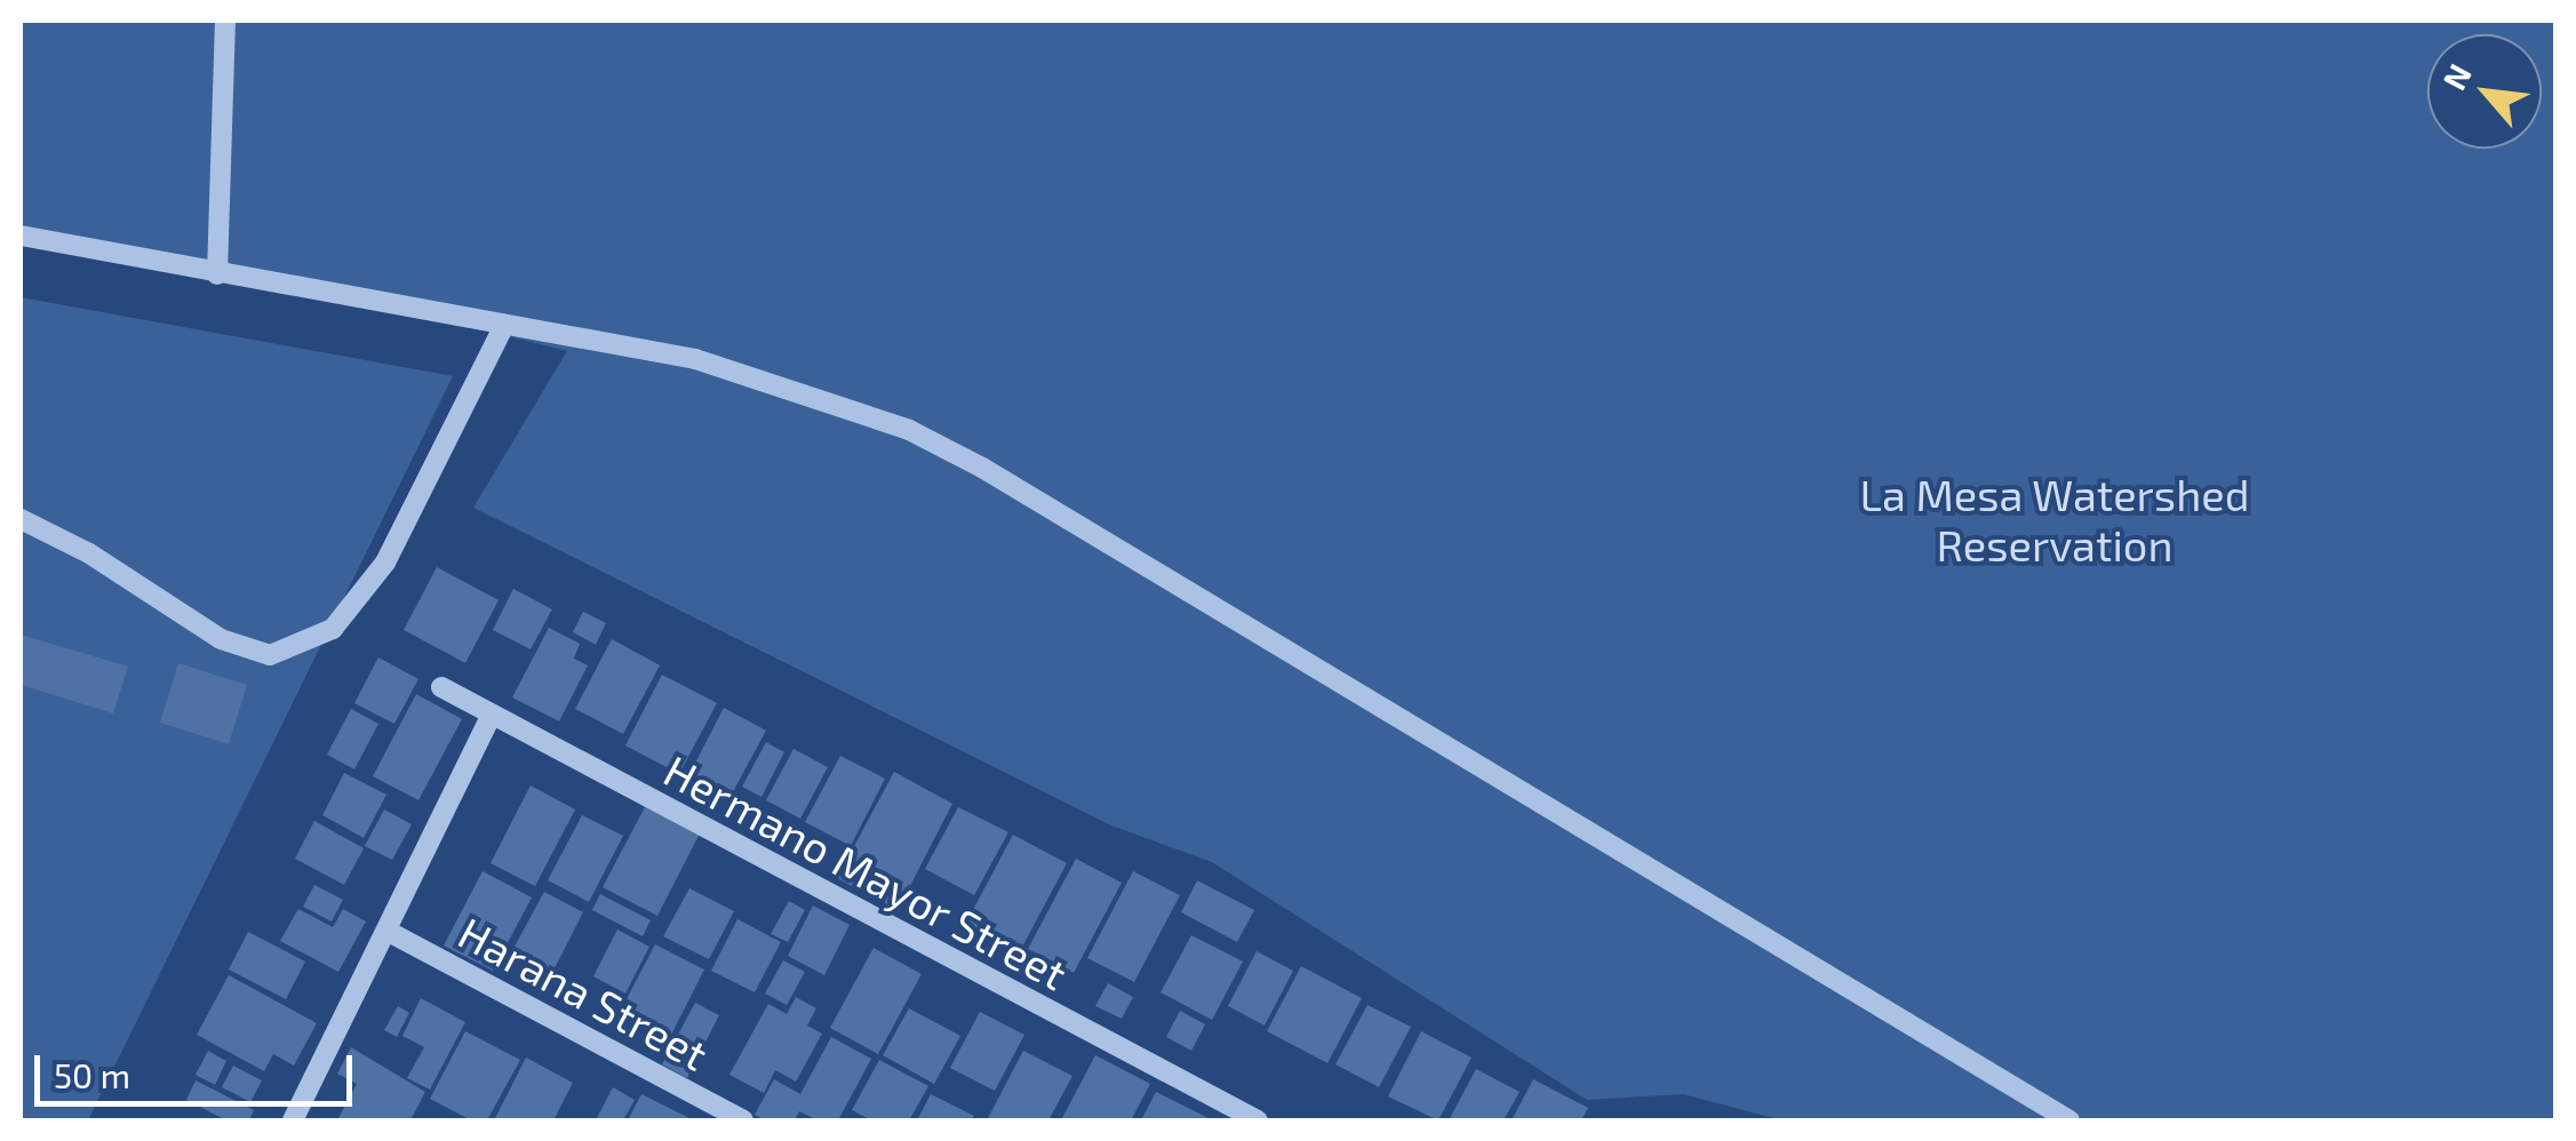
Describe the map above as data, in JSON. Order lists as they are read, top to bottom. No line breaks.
{"streets":{"street":["Hermano Mayor Street","Harana Street"]},"parks":["La Mesa Watershed Reservation"],"scale_bar":"50 m","north":"top left"}
